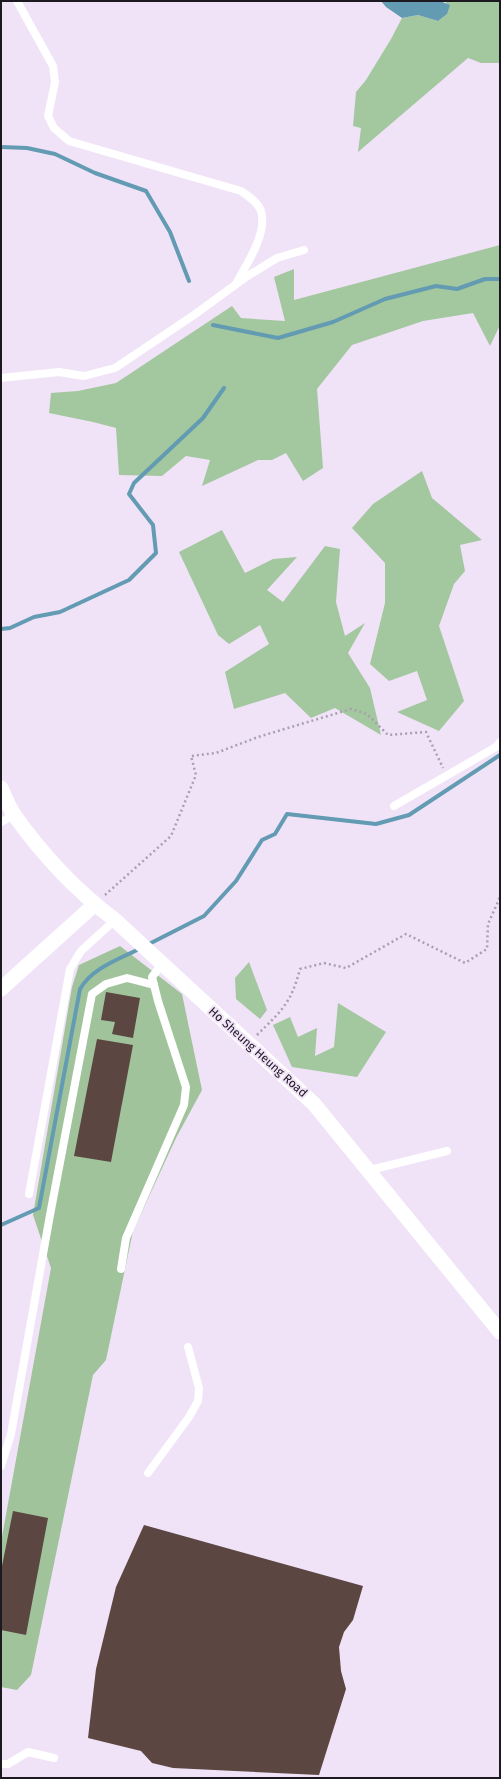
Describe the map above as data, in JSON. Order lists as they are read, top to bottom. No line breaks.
{"streets":{"street":["Ho Sheung Heung Road"]}}
